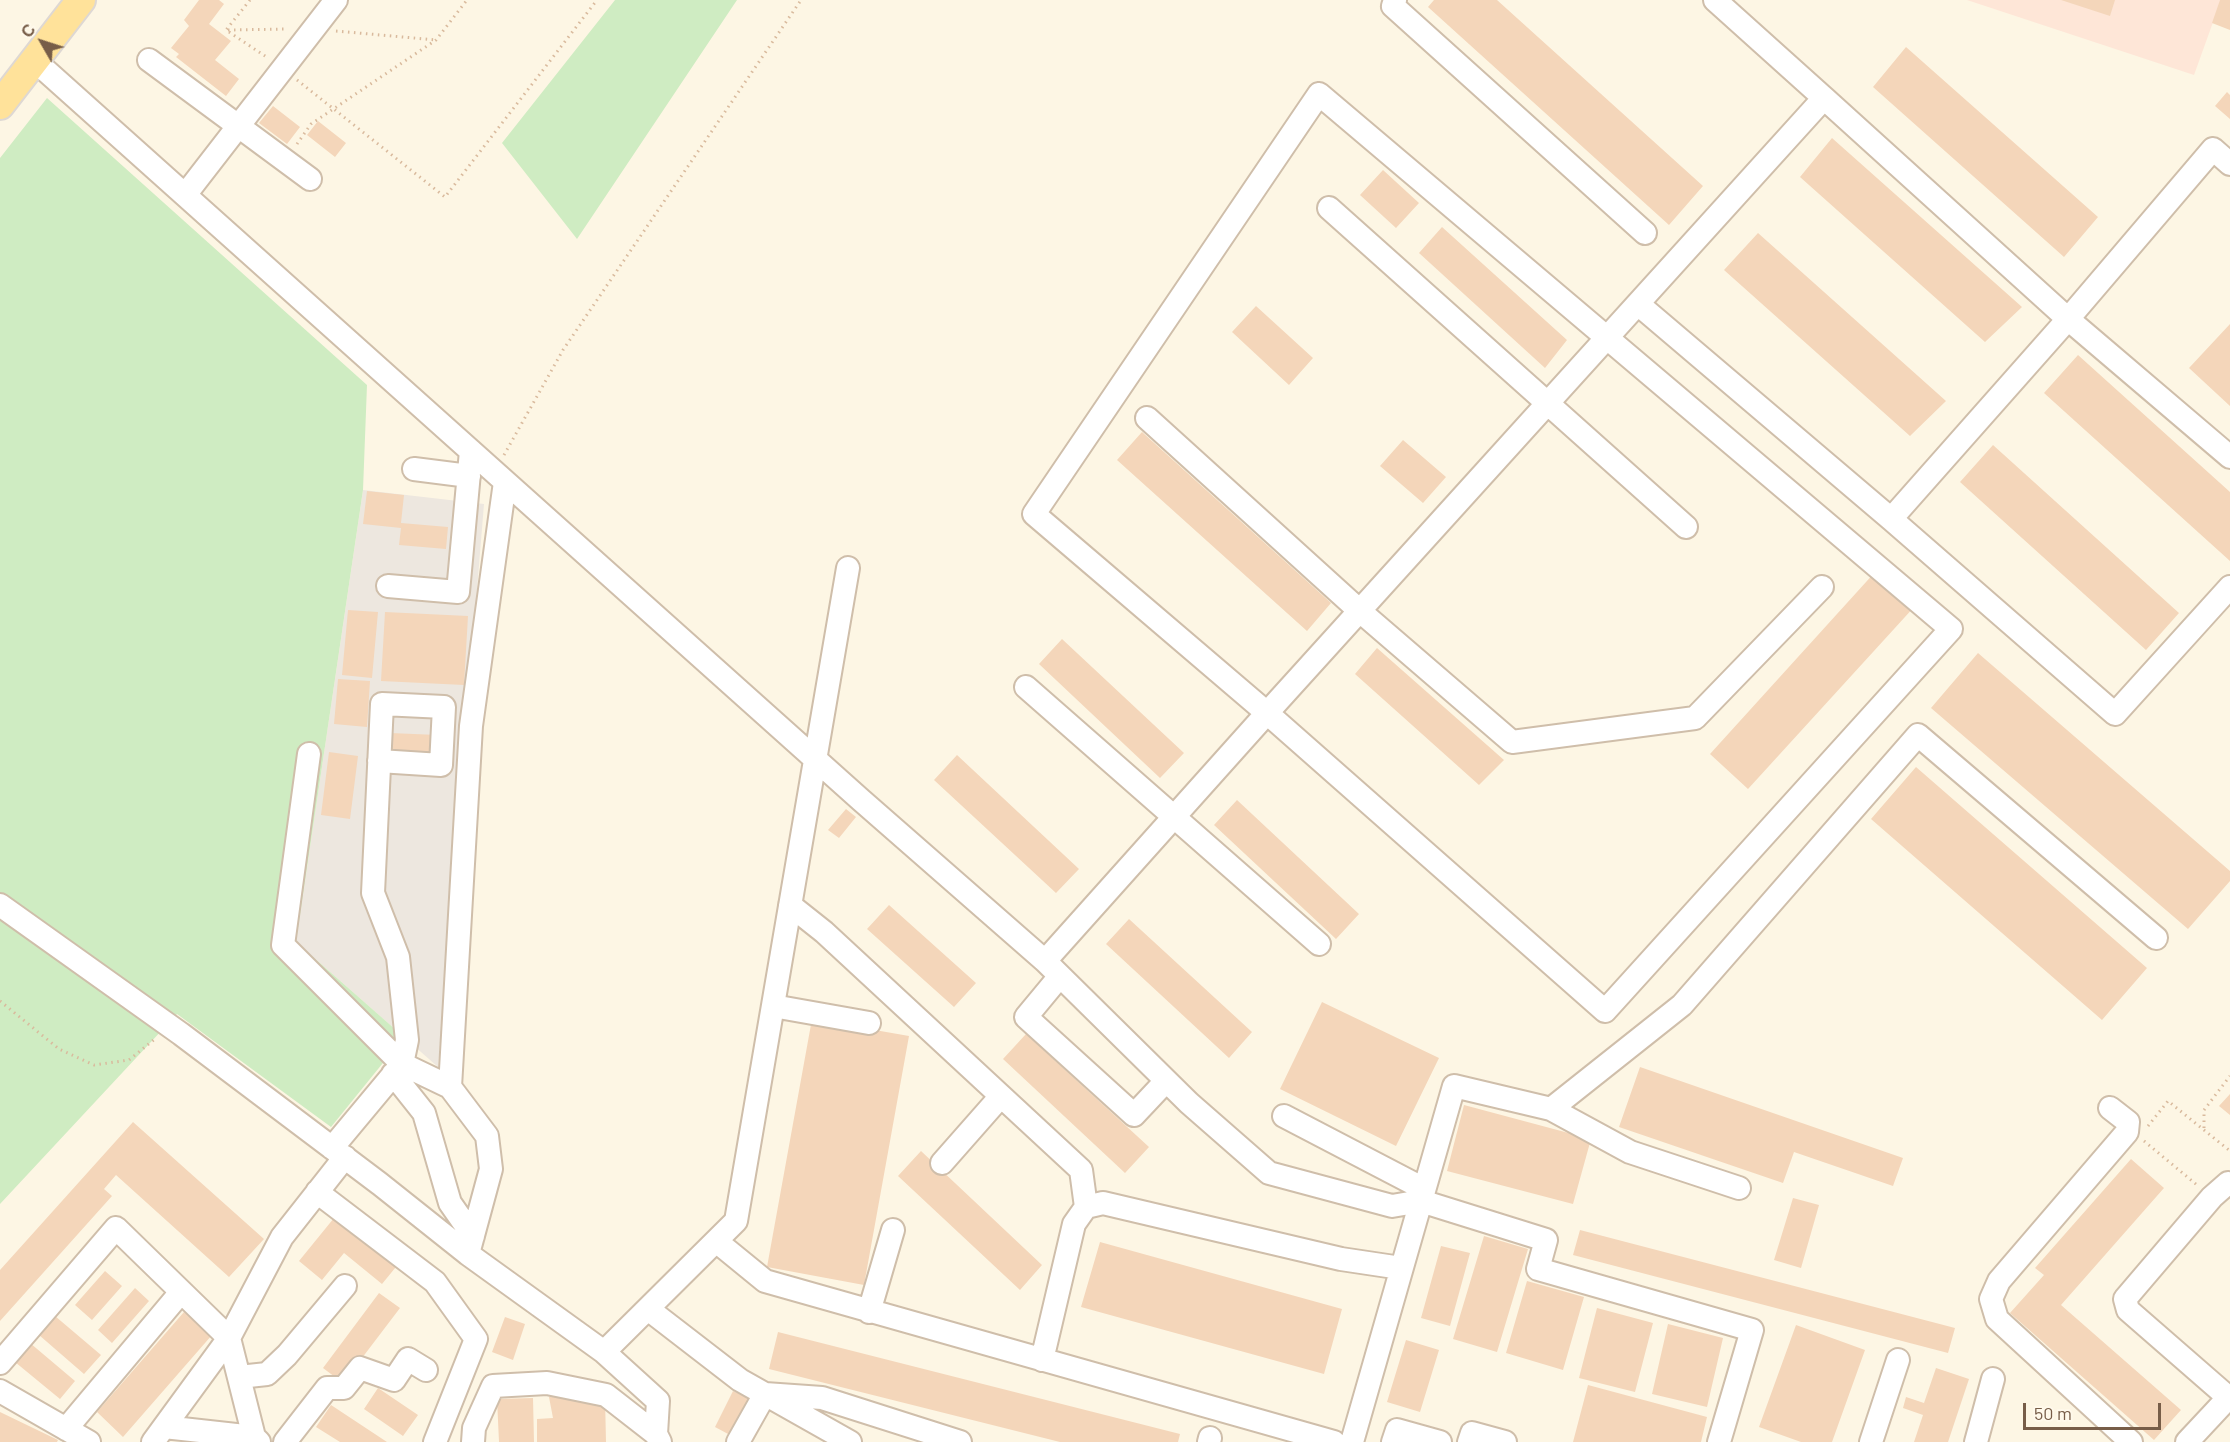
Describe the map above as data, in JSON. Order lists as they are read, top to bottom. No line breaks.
{"scale_bar":"50 m","north":"top left"}
